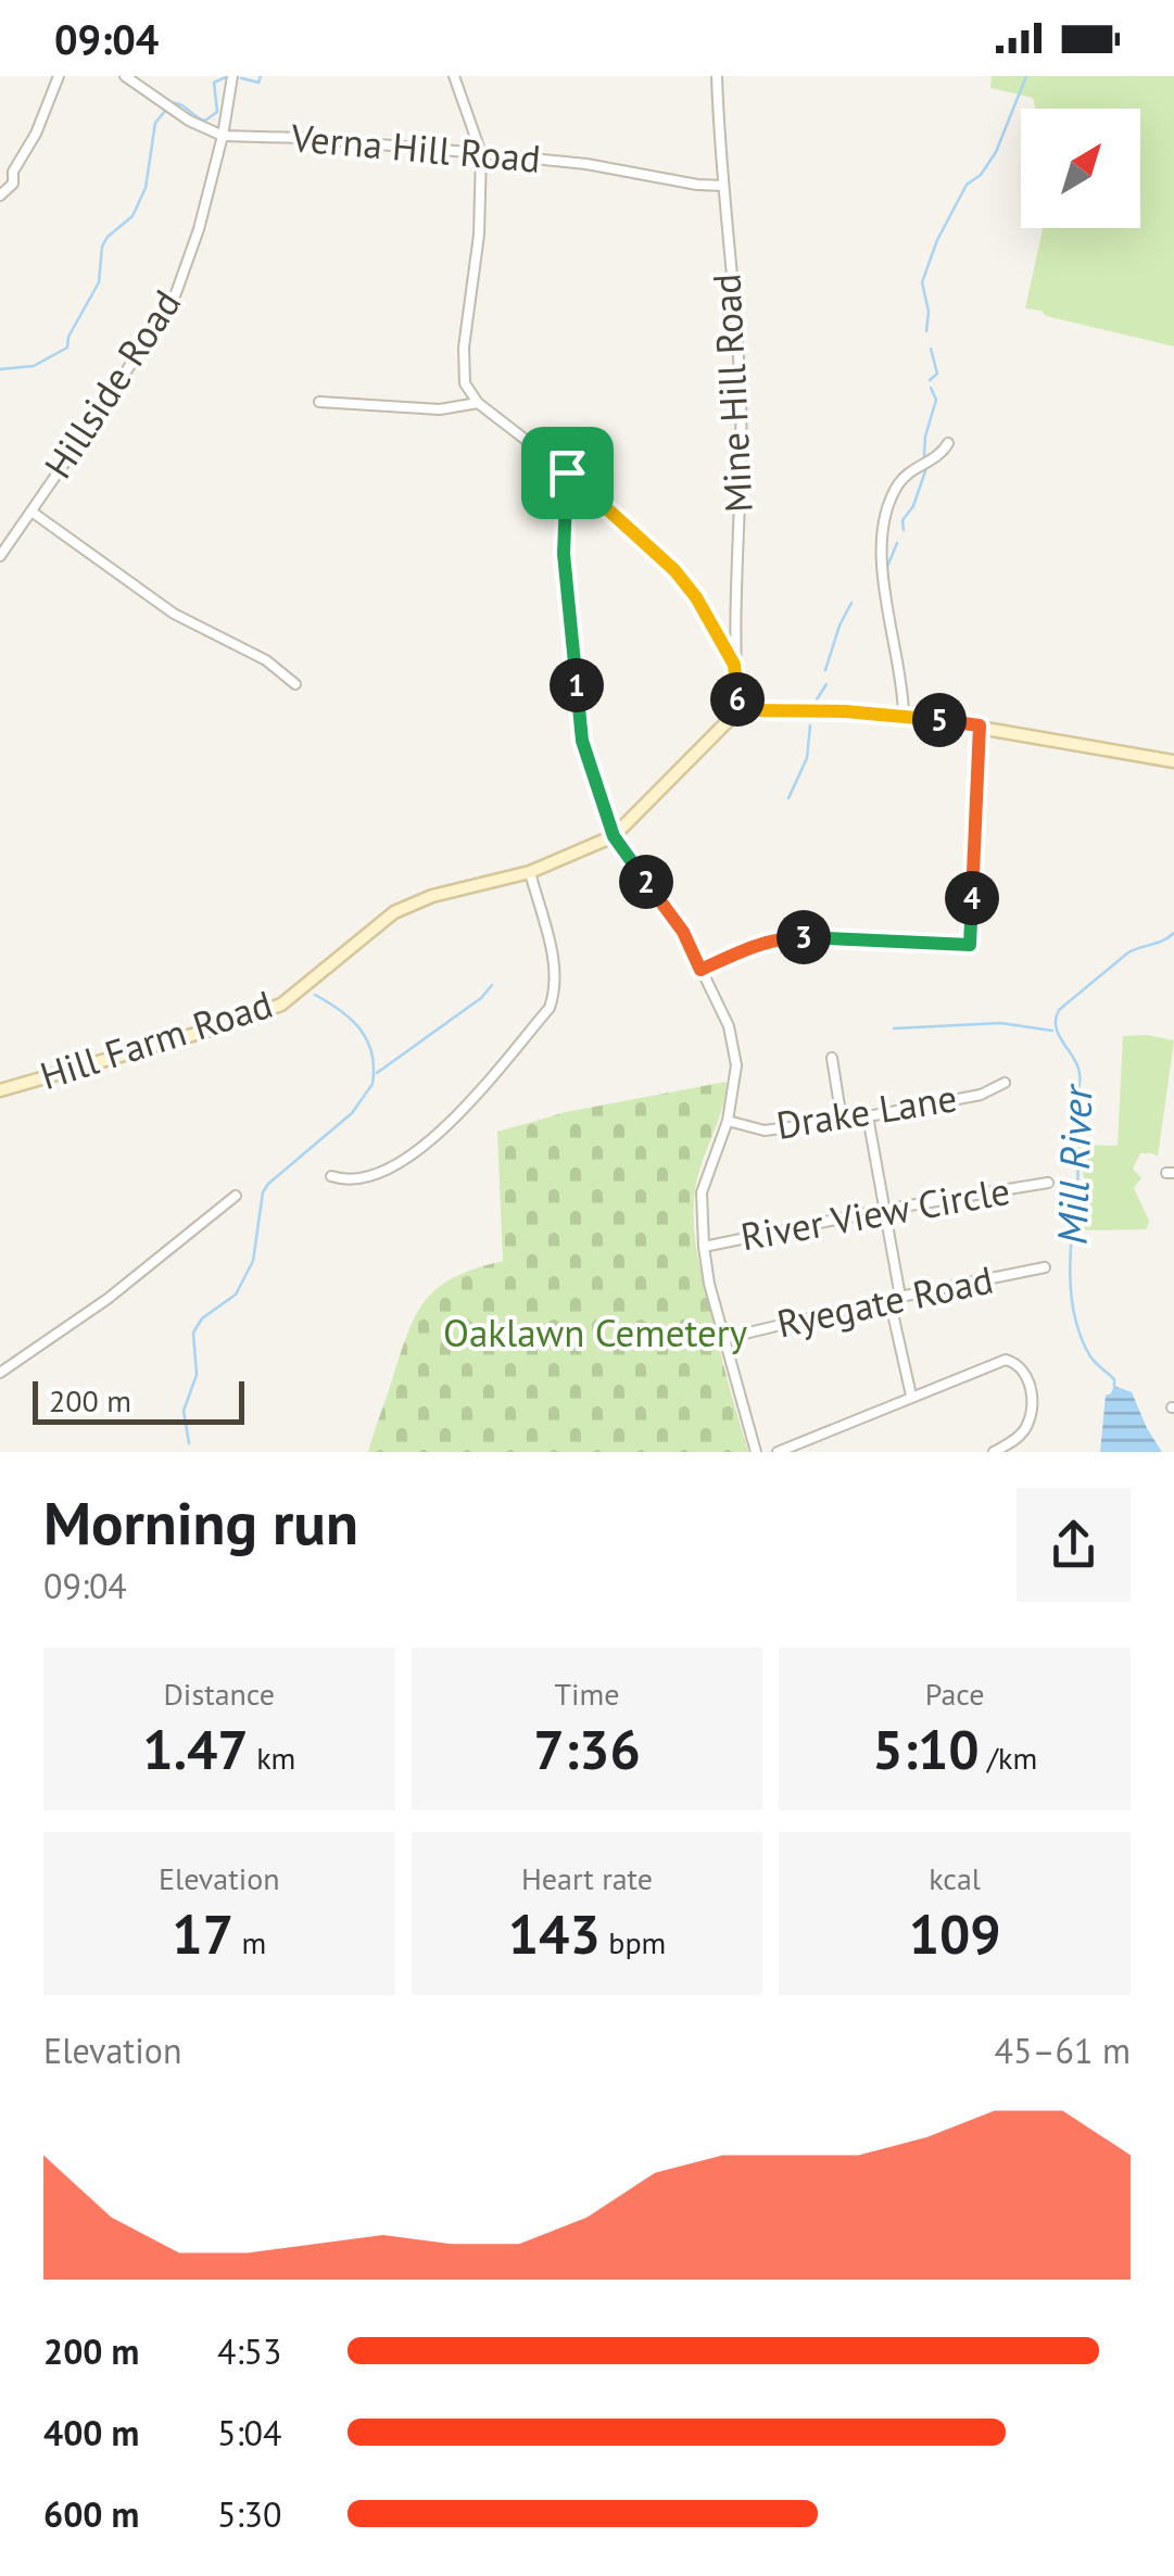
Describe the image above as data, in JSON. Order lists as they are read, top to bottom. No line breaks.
{"streets":{"main road":["Hill Farm Road"],"street":["Verna Hill Road","Hillside Road","Mine Hill Road","Drake Lane","River View Circle","Ryegate Road"]},"crossings":[["Verna Hill Road","Hillside Road"],["Verna Hill Road","Mine Hill Road"],["Mine Hill Road","Hill Farm Road"]],"water":["Mill River"],"parks":["Oaklawn Cemetery"],"scale_bar":"200 m","north":"top right","page":{"status":"09:04","pins":["1","6","5","2","4","3"],"scale":"200 m","heading":["Morning run","09:04"],"stats":[["Distance","1.47 km"],["Time","7:36"],["Pace","5:10 /km"],["Elevation","17 m"],["Heart rate","143 bpm"],["kcal","109"]],"chart":["Elevation","45–61 m"],"list":[{"name":"200 m","note":"4:53"},{"name":"400 m","note":"5:04"},{"name":"600 m","note":"5:30"}]}}
